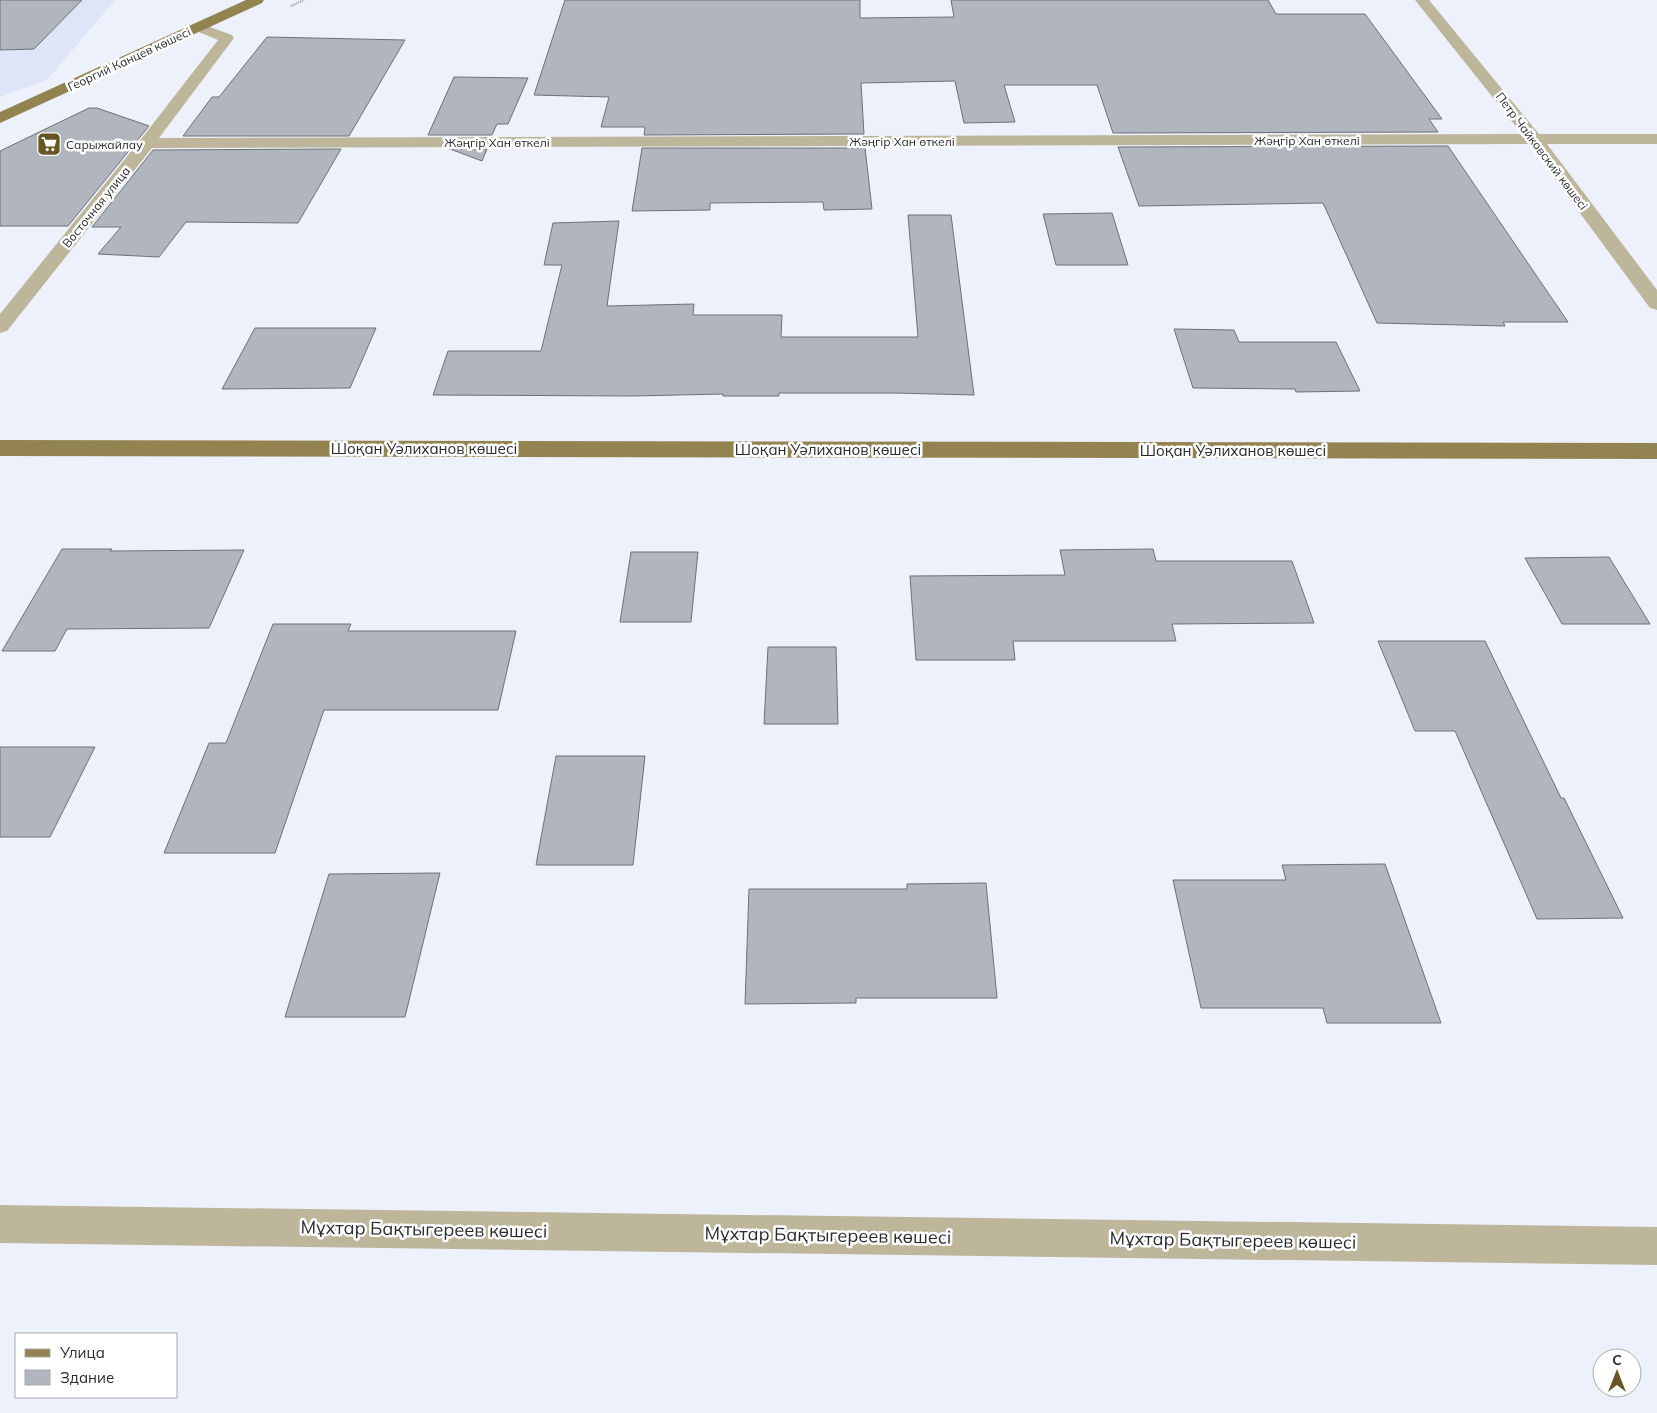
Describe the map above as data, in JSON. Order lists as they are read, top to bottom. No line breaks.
{"streets":{"main road":["Георгий Канцев көшесі","Шоқан Уәлиханов көшесі"],"street":["Жәңгір Хан өткелі","Петр Чайковский көшесі","Восточная улица","Мұхтар Бақтыгереев көшесі"]},"crossings":[["Георгий Канцев көшесі","Восточная улица"],["Жәңгір Хан өткелі","Петр Чайковский көшесі"],["Жәңгір Хан өткелі","Восточная улица"]],"places":{"supermarket":["Сарыжайлау"]},"legend":["Улица","Здание"],"north":"top"}
